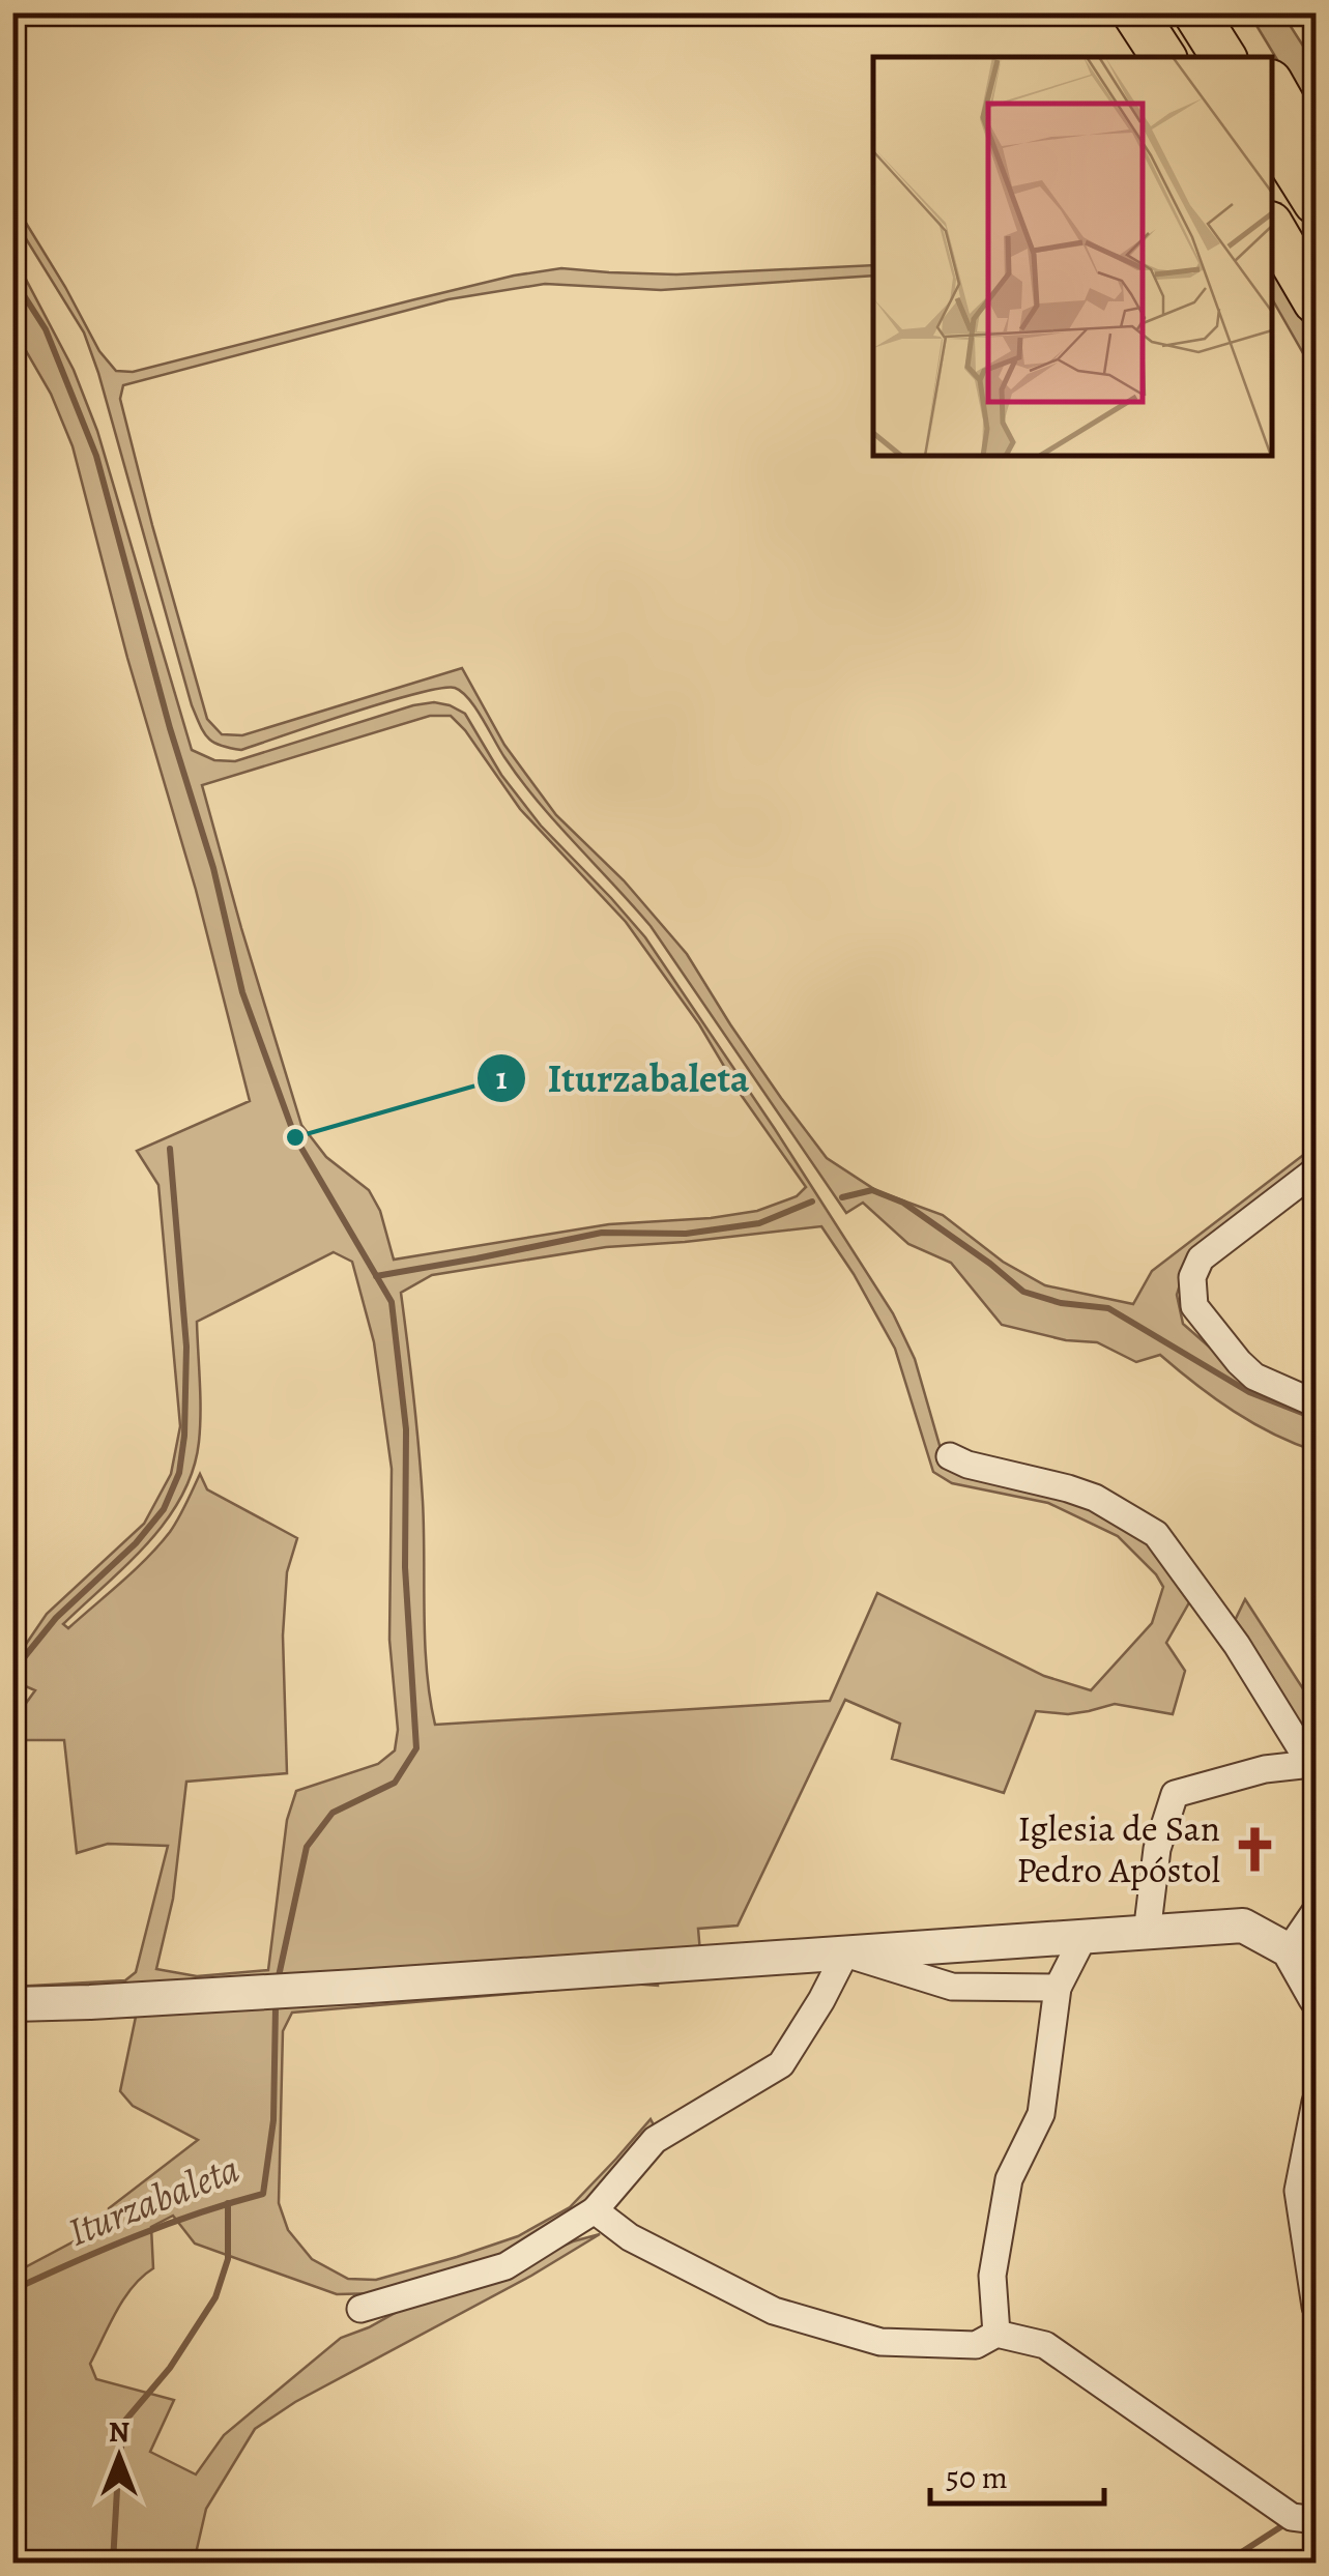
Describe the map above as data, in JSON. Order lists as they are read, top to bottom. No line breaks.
{"water":["Iturzabaleta"],"places":{"other":["Iturzabaleta"],"church":["Iglesia de San Pedro Apóstol"]},"scale_bar":"50 m","north":"top"}
